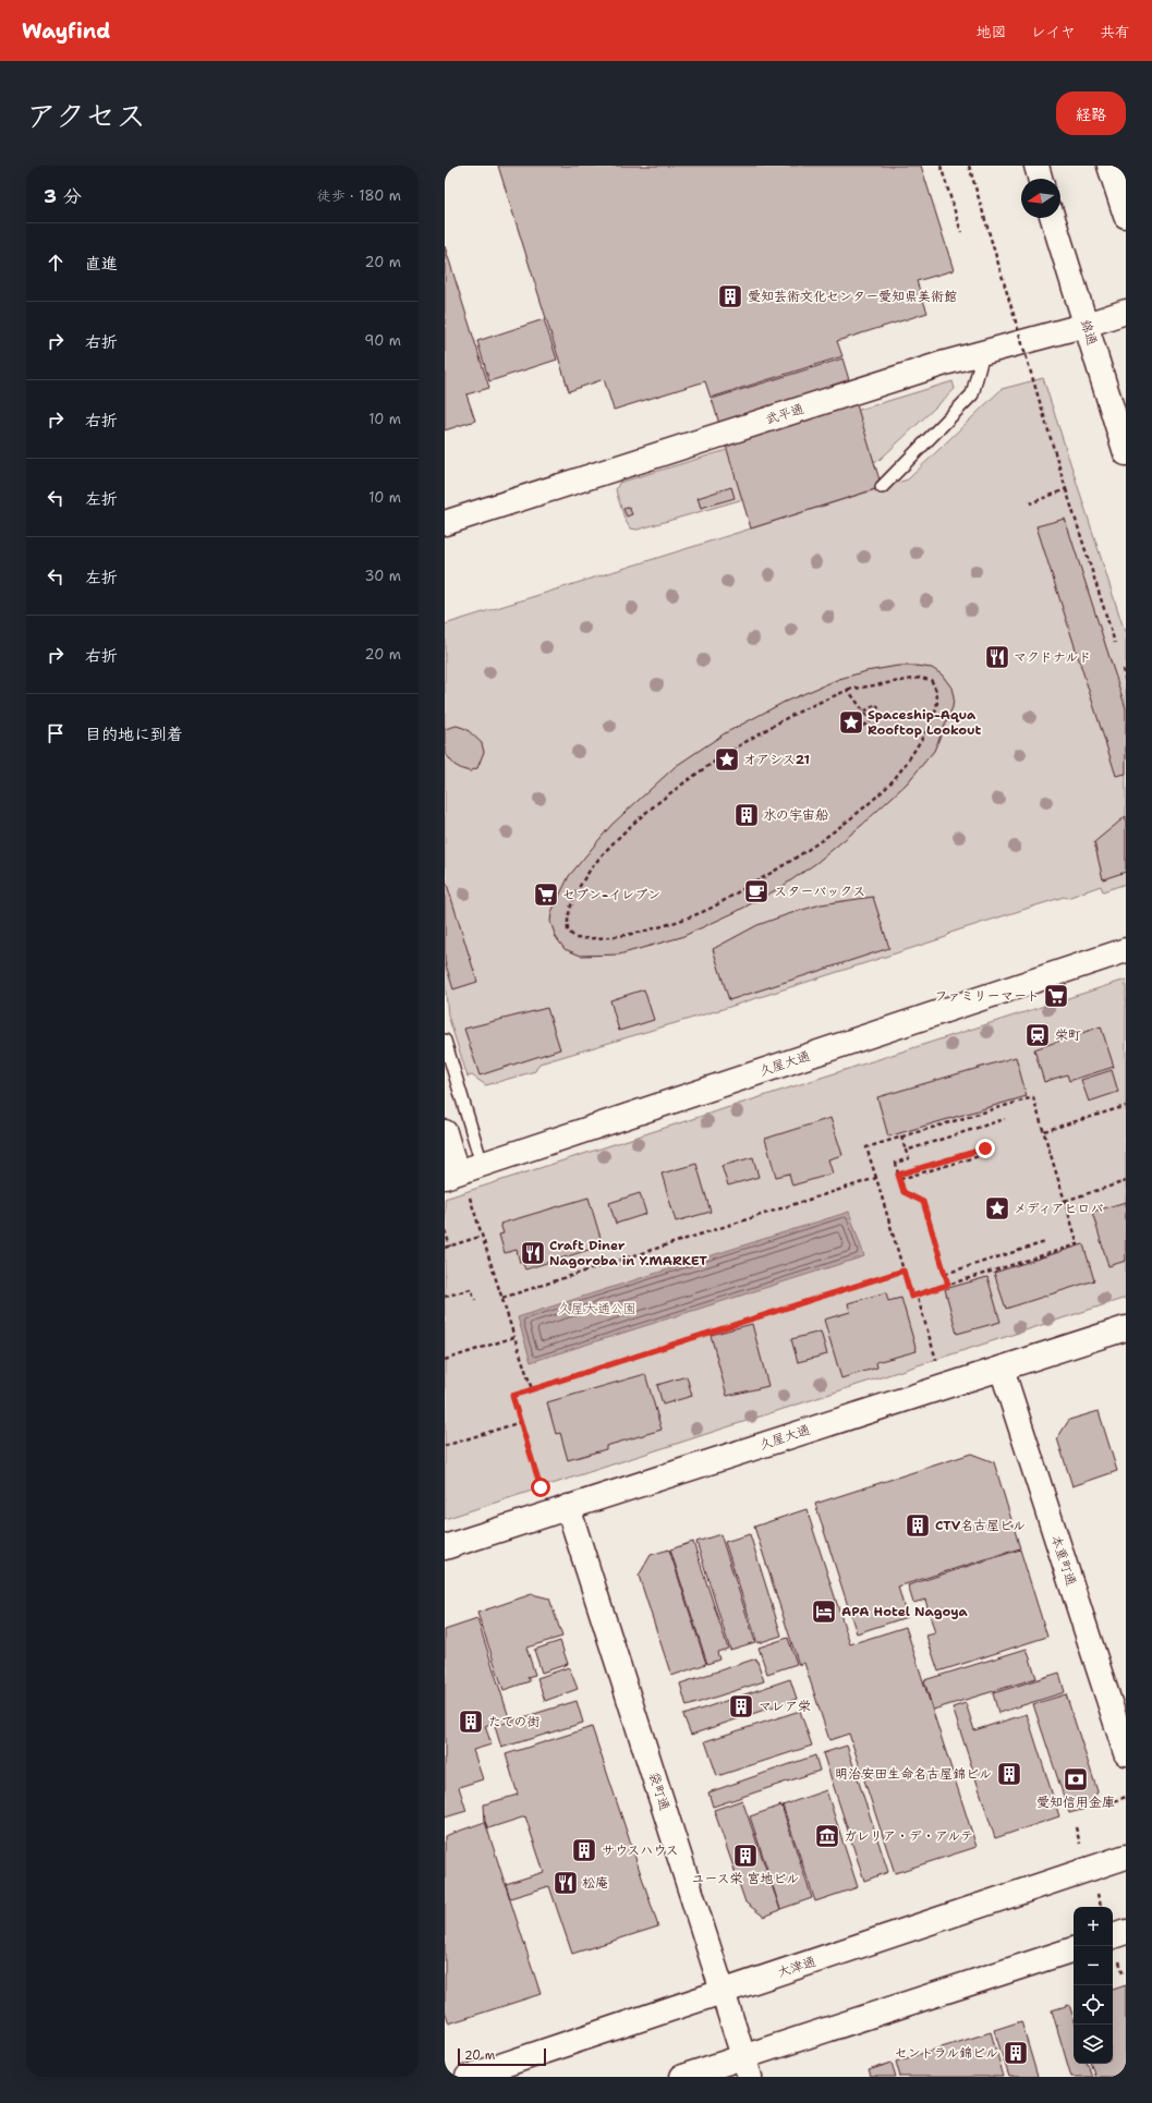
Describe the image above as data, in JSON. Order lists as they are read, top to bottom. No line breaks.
{"streets":{"street":["錦通","武平通","久屋大通","本重町通","袋町通","大津通"]},"crossings":[["錦通","武平通"],["久屋大通","本重町通"],["久屋大通","袋町通"],["袋町通","大津通"]],"parks":["久屋大通公園"],"places":{"building":["愛知芸術文化センター愛知県美術館","水の宇宙船","CTV名古屋ビル","マレア栄","たての街","明治安田生命名古屋錦ビル","サウスハウス","ユース栄 宮地ビル","セントラル錦ビル"],"restaurant":["マクドナルド","Craft Diner Nagoroba in Y.MARKET","松庵"],"place":["Spaceship-Aqua Rooftop Lookout","オアシス21","メディアヒロバ"],"cafe":["スターバックス"],"supermarket":["セブン-イレブン","ファミリーマート"],"station":["栄町"],"hotel":["APA Hotel Nagoya"],"bank":["愛知信用金庫"],"museum":["ガレリア・デ・アルテ"]},"scale_bar":"20 m","north":"left","page":{"header":"Wayfind","nav":["地図","レイヤ","共有"],"title":"アクセス","buttons":"経路","heading":["3 分","徒歩 · 180 m"],"list":[["直進","20 m"],["右折","90 m"],["右折","10 m"],["左折","10 m"],["左折","30 m"],["右折","20 m"],"目的地に到着"],"map_buttons":["+","−"],"scale":"20 m"}}
